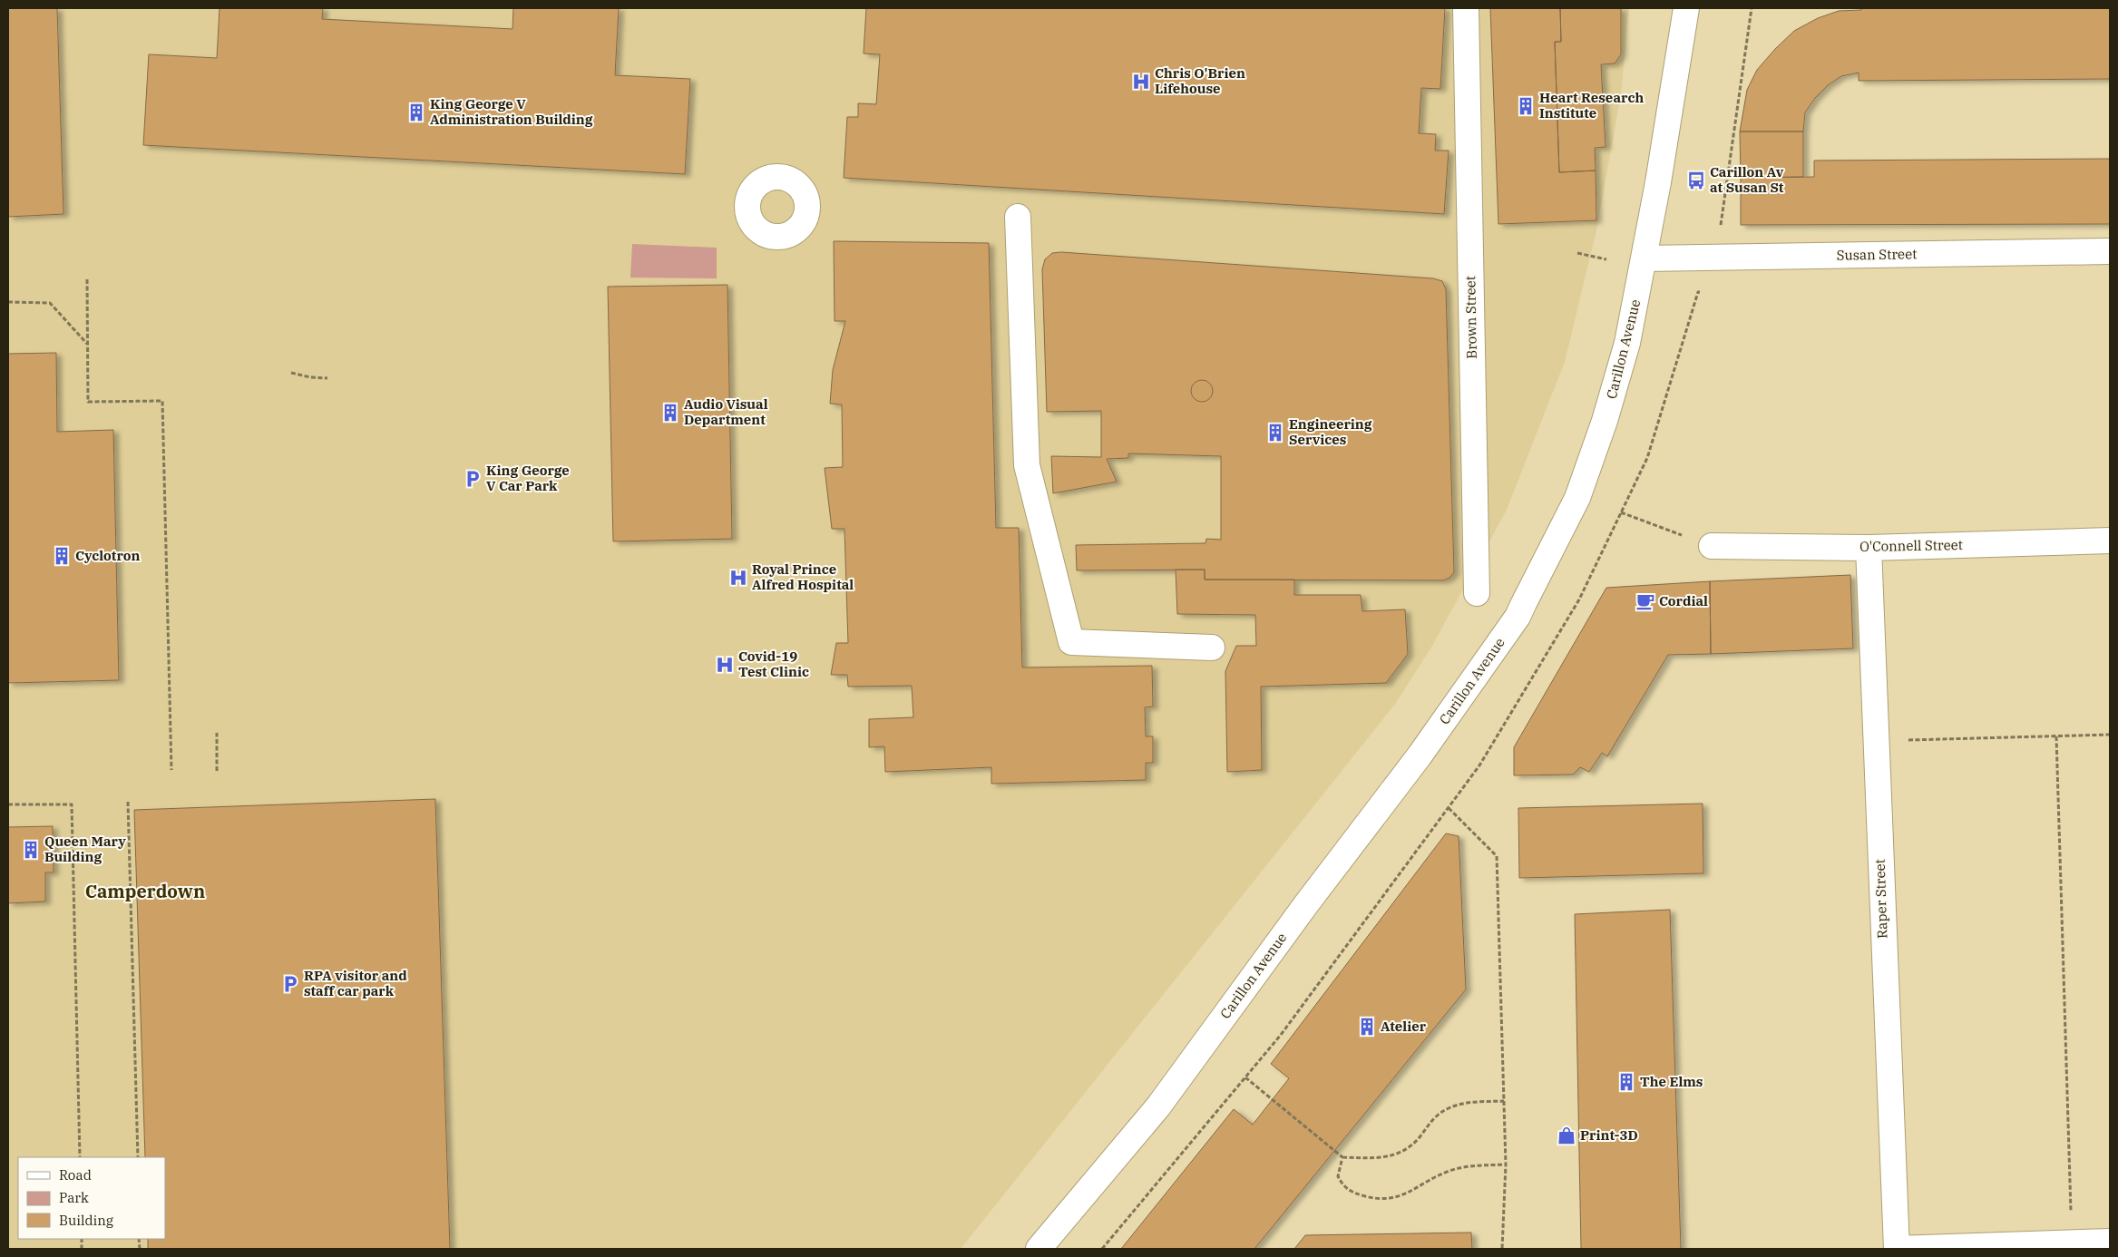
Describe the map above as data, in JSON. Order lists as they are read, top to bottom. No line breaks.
{"streets":{"street":["Susan Street","Brown Street","Carillon Avenue","O'Connell Street","Raper Street"]},"crossings":[["Susan Street","Carillon Avenue"],["O'Connell Street","Raper Street"]],"districts":["Camperdown"],"places":{"hospital":["Chris O'Brien Lifehouse","Royal Prince Alfred Hospital","Covid-19 Test Clinic"],"building":["Heart Research Institute","King George V Administration Building","Audio Visual Department","Engineering Services","Cyclotron","Queen Mary Building","Atelier","The Elms"],"bus stop":["Carillon Av at Susan St"],"parking":["King George V Car Park","RPA visitor and staff car park"],"cafe":["Cordial"],"shop":["Print-3D"]},"legend":["Road","Park","Building"]}
